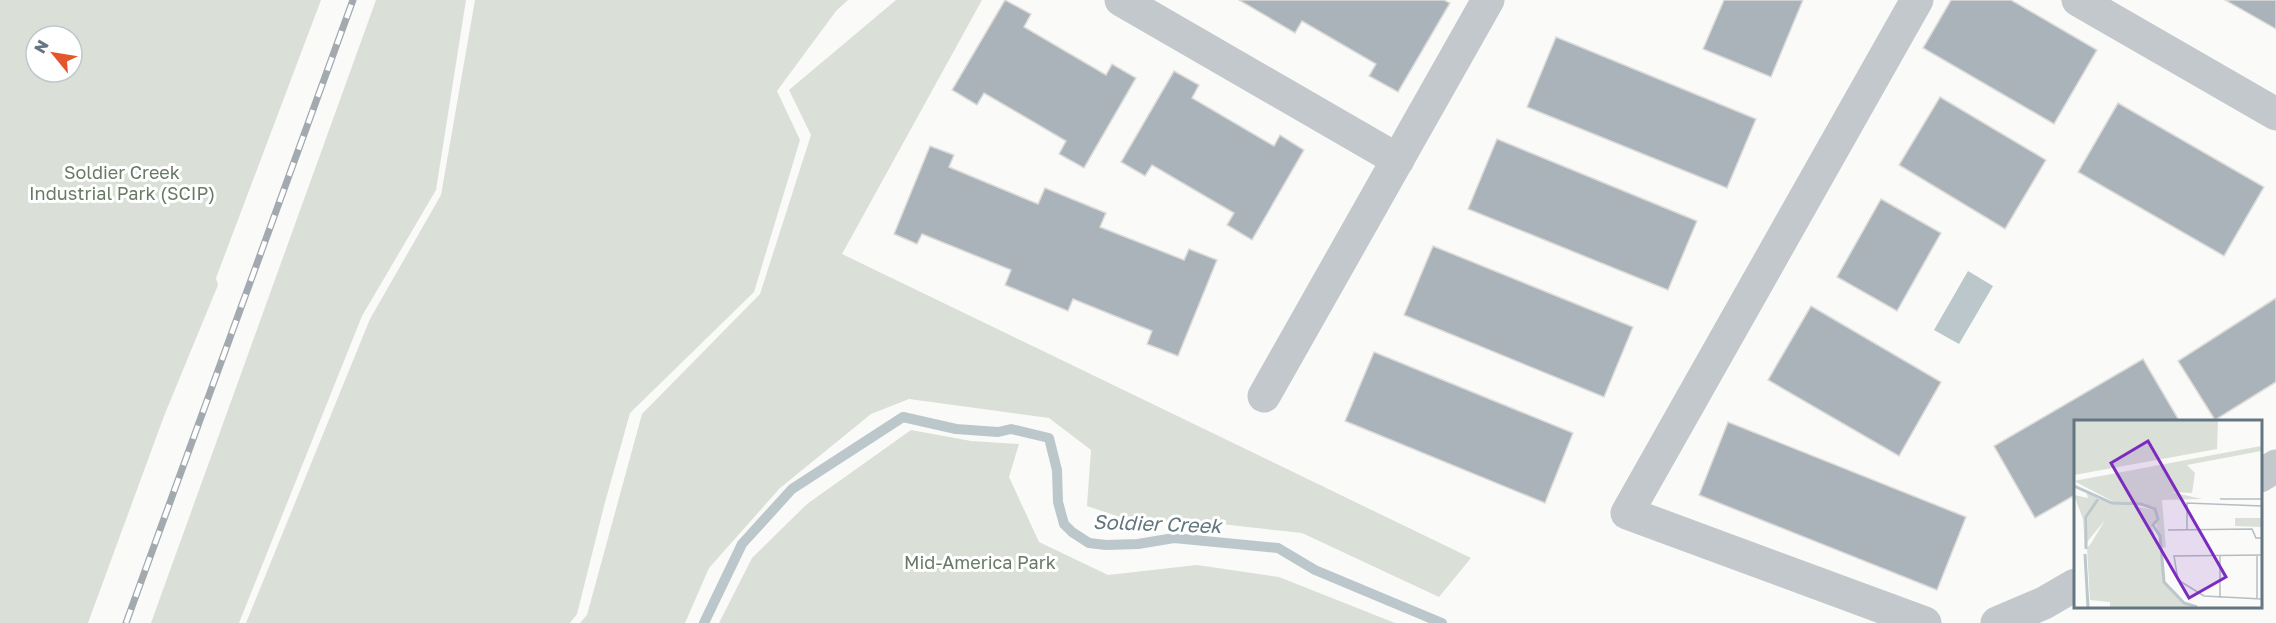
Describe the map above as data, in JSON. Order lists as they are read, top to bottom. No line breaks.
{"water":["Soldier Creek"],"parks":["Soldier Creek Industrial Park (SCIP)","Mid-America Park"],"north":"top left"}
